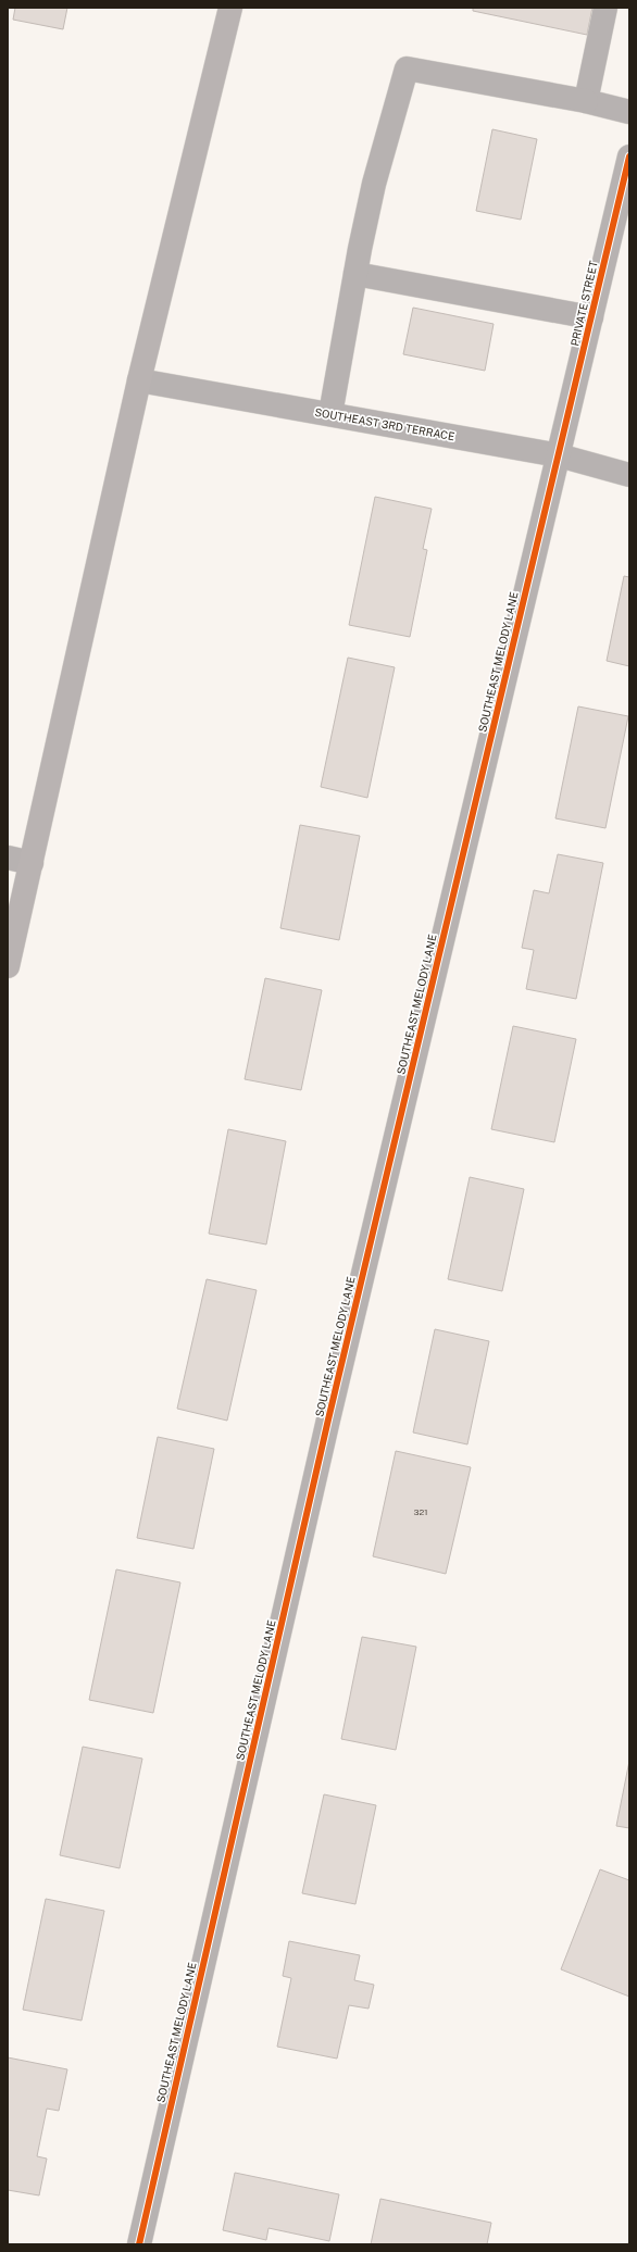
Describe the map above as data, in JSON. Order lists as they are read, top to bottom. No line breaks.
{"streets":{"street":["PRIVATE STREET","SOUTHEAST 3RD TERRACE","SOUTHEAST MELODY LANE"]},"crossings":[["PRIVATE STREET","SOUTHEAST 3RD TERRACE"],["PRIVATE STREET","SOUTHEAST MELODY LANE"],["SOUTHEAST 3RD TERRACE","SOUTHEAST MELODY LANE"]],"house_numbers":["321"]}
